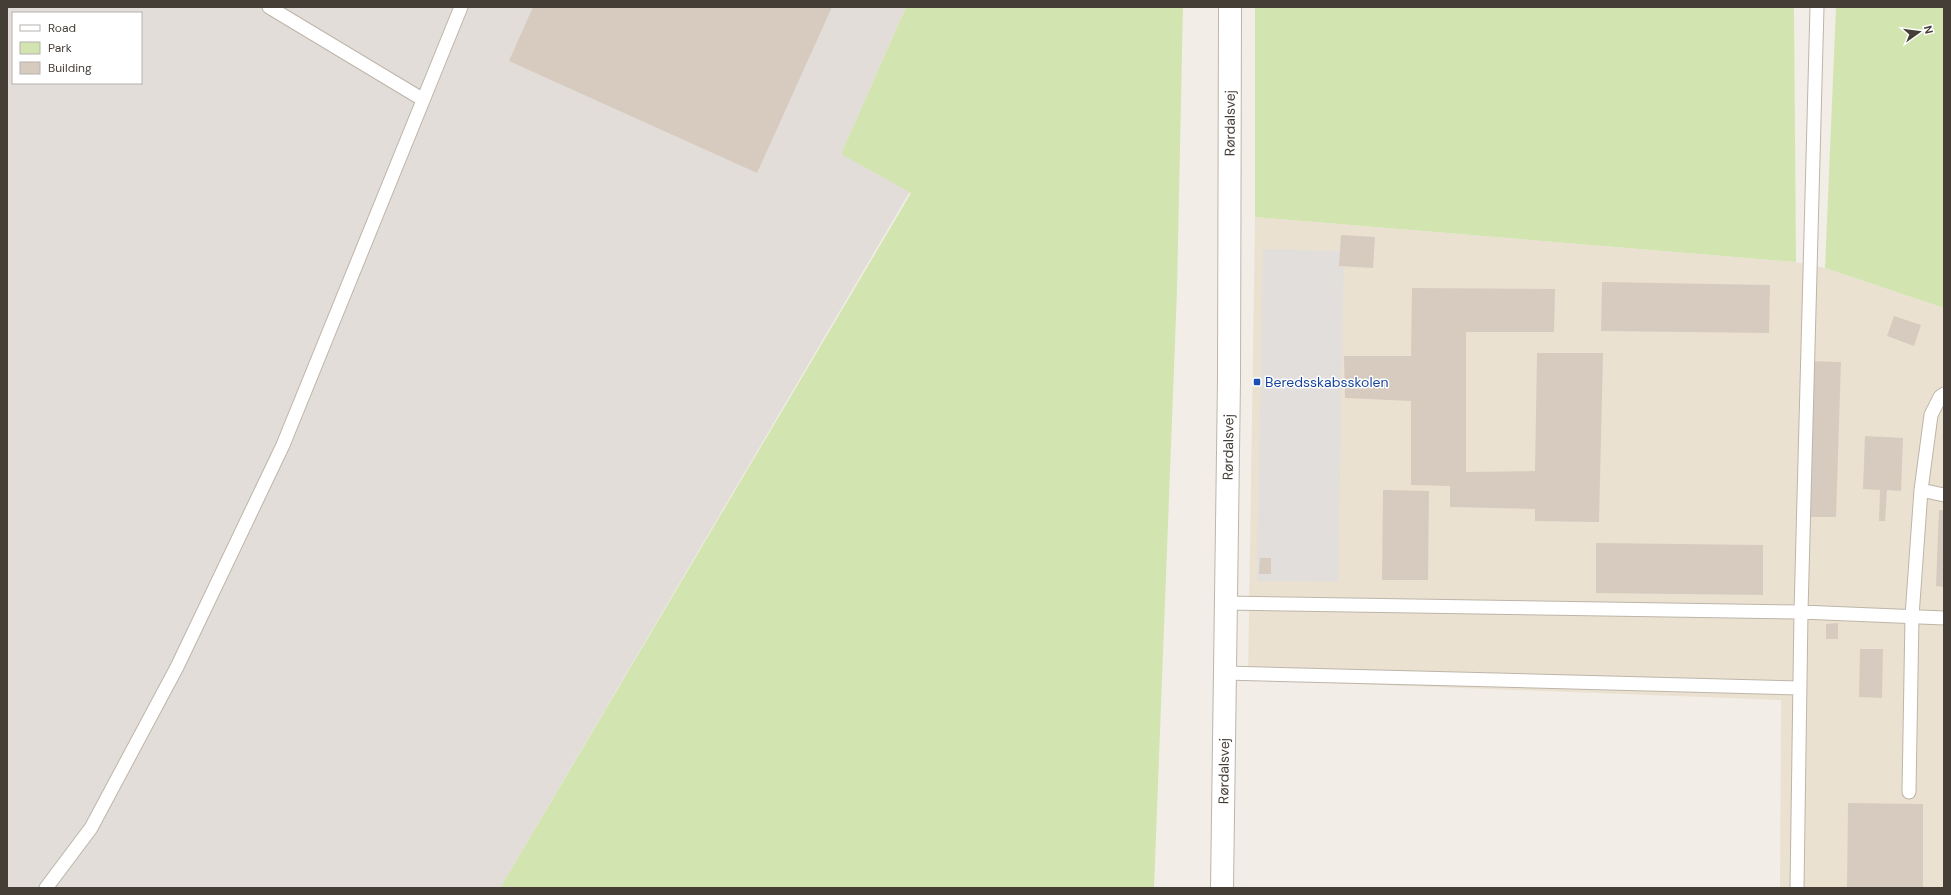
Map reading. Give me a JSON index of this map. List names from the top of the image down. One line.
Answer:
{"streets":{"street":["Rørdalsvej"]},"places":{"transit":["Beredsskabsskolen"]},"legend":["Road","Park","Building"],"north":"right"}
